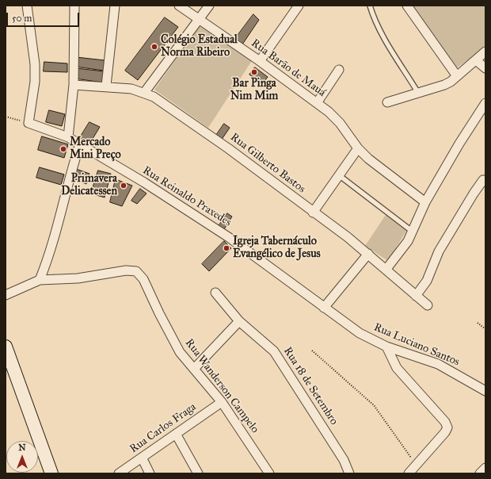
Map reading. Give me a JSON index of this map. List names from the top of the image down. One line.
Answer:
{"streets":{"street":["Rua Barão de Mauá","Rua Gilberto Bastos","Rua Reinaldo Praxedes","Rua Luciano Santos","Rua Wanderson Campelo","Rua 18 de Setembro","Rua Carlos Fraga"]},"crossings":[["Rua Reinaldo Praxedes","Rua Luciano Santos"],["Rua Wanderson Campelo","Rua Carlos Fraga"]],"places":["Colégio Estadual Norma Ribeiro","Bar Pinga Nim Mim","Mercado Mini Preço","Primavera Delicatessen","Igreja Tabernáculo Evangélico de Jesus"],"scale_bar":"50 m","north":"top"}
